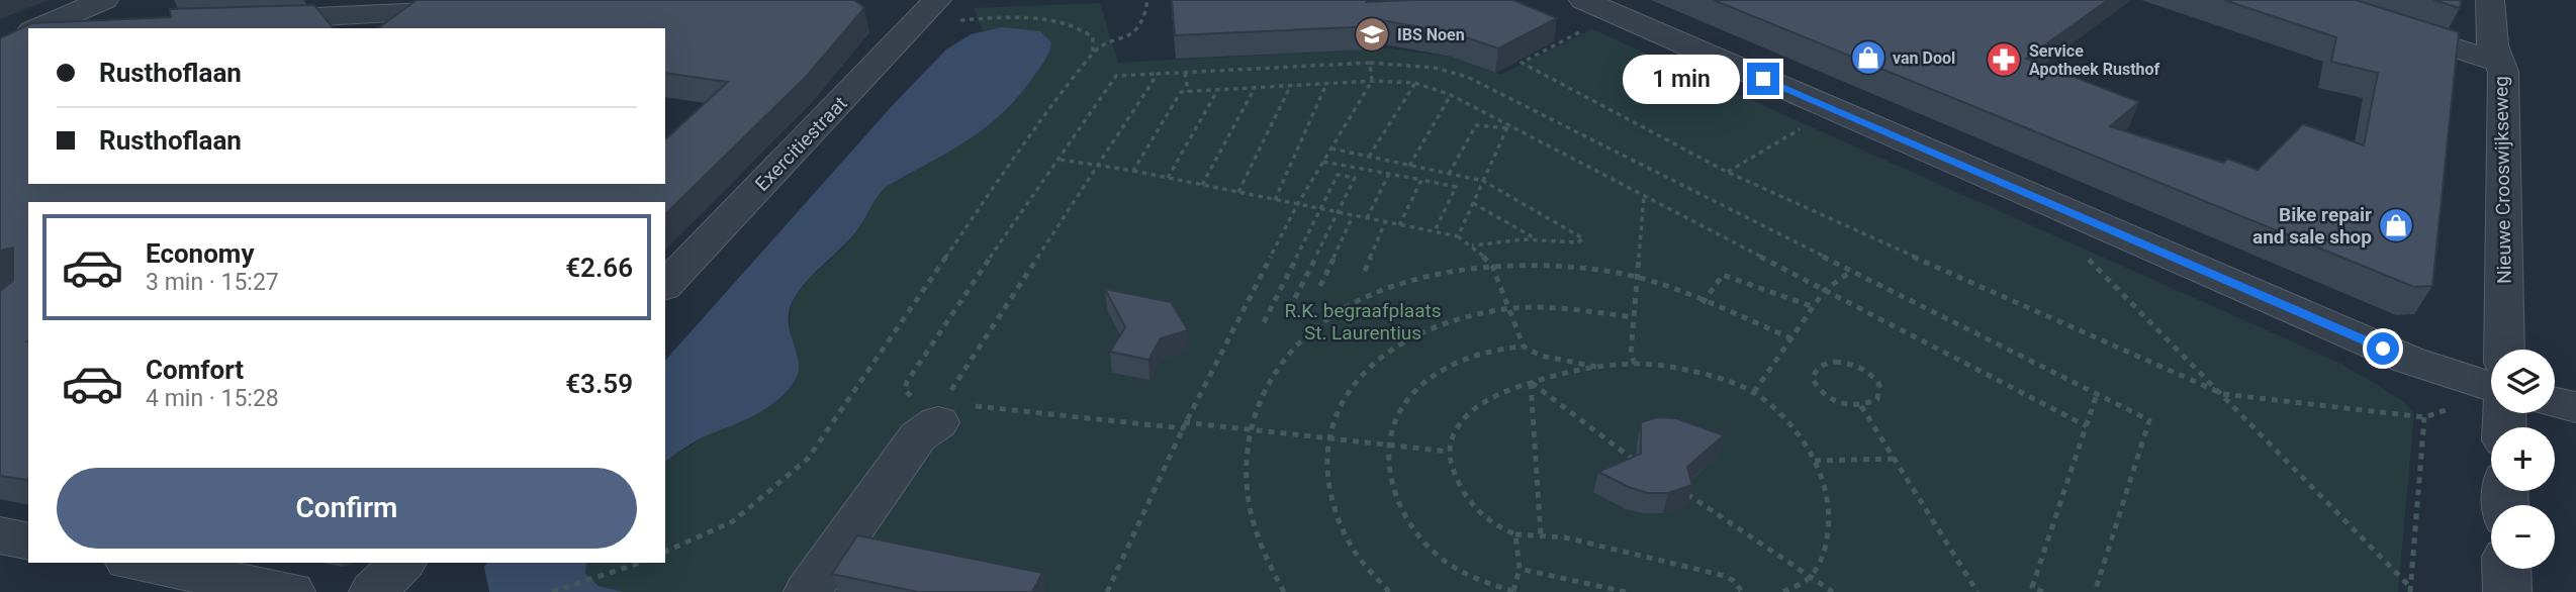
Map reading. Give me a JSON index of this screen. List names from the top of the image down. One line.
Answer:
{"streets":{"street":["Exercitiestraat","Nieuwe Crooswijkseweg"]},"parks":["R.K. begraafplaats St. Laurentius"],"places":{"school or university":["IBS Noen"],"shop":["van Dool","Bike repair and sale shop"],"pharmacy":["Service Apotheek Rusthof"]},"page":{"banner":["Rusthoflaan","Rusthoflaan"],"bubble":"1 min","list":[{"name":"Economy","note":"3 min · 15:27","value":"€2.66"},{"name":"Comfort","note":"4 min · 15:28","value":"€3.59"}],"map_buttons":["+","−"],"buttons":"Confirm"}}
